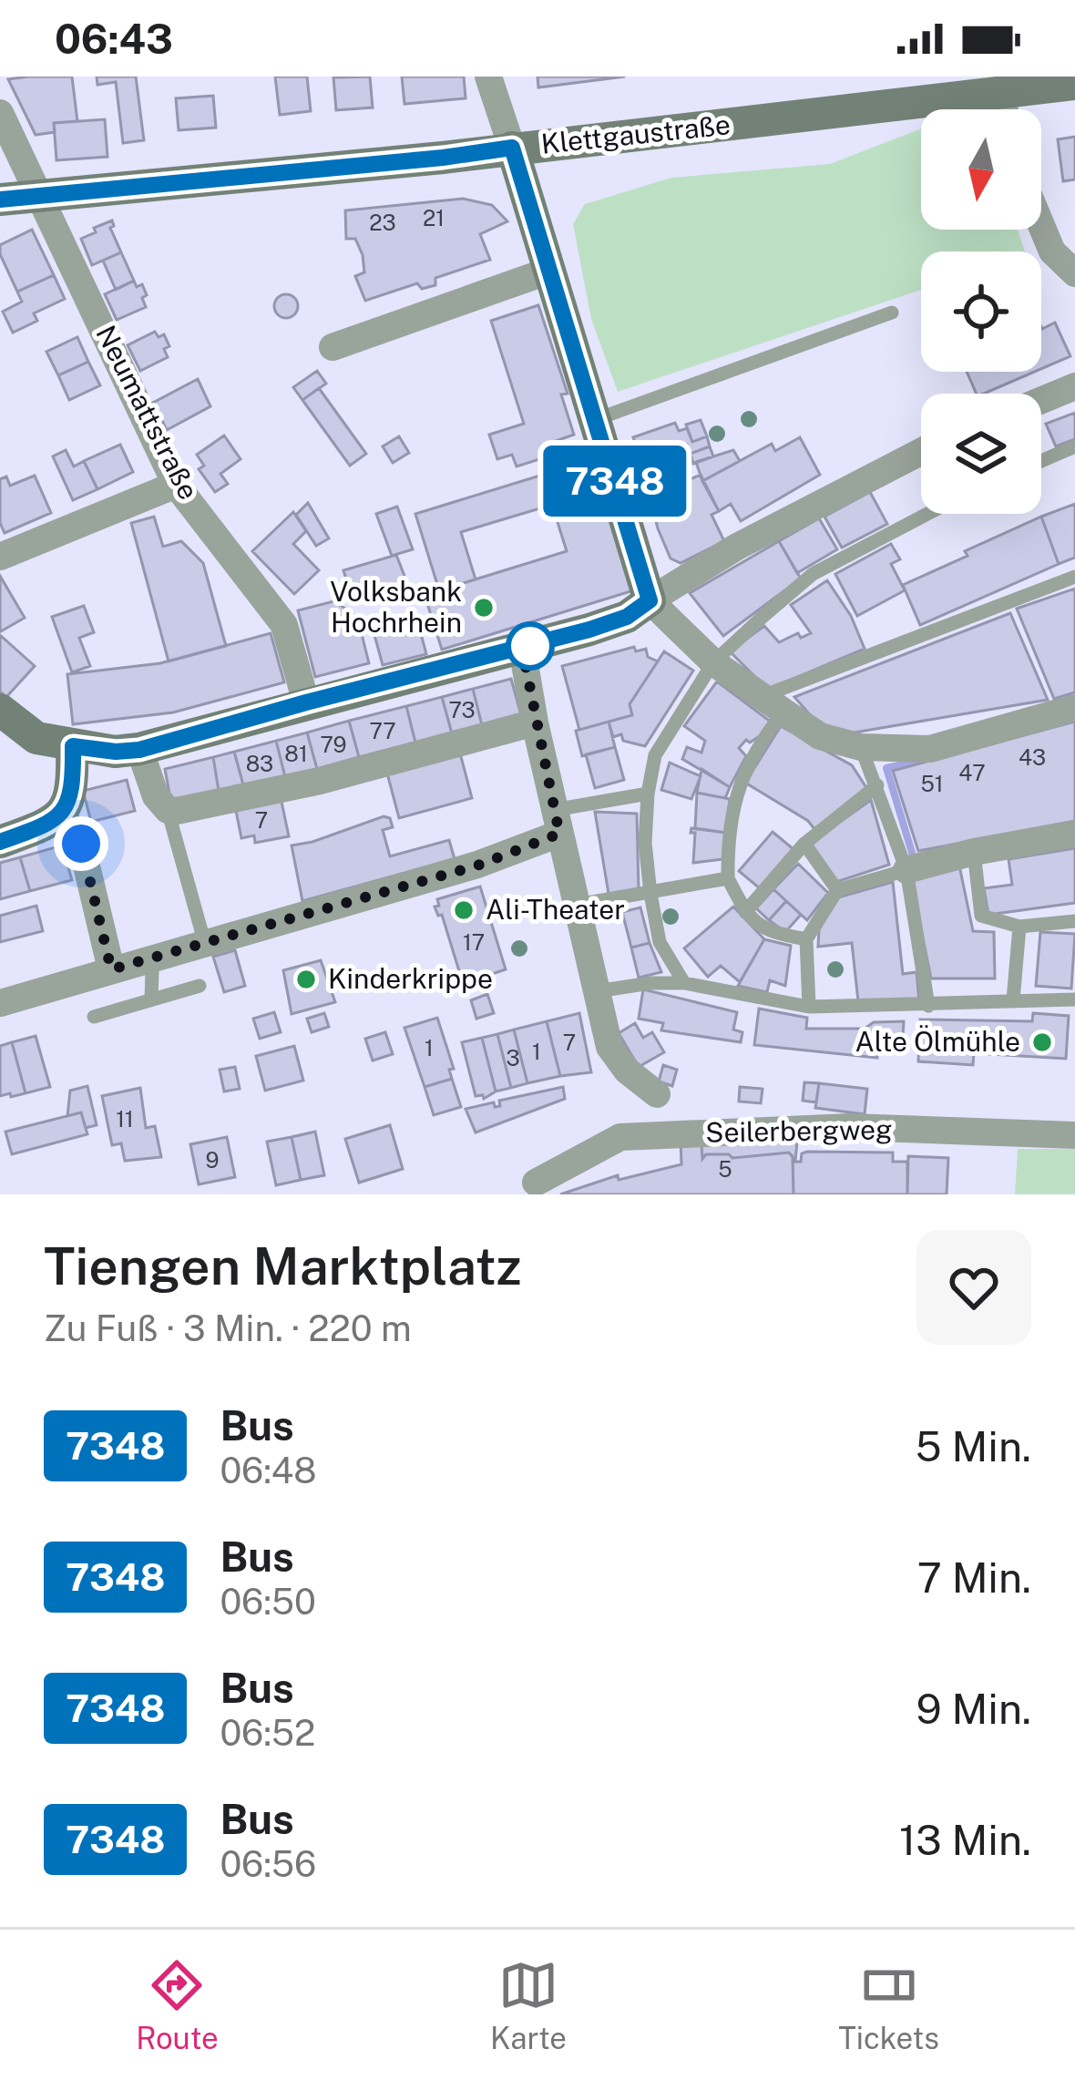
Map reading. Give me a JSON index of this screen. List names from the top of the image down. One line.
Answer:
{"streets":{"street":["Klettgaustraße","Neumattstraße","Seilerbergweg"]},"crossings":[["Klettgaustraße","Neumattstraße"]],"places":["Volksbank Hochrhein","Ali-Theater","Kinderkrippe","Alte Ölmühle"],"lines":["bus line 7348"],"house_numbers":["21","23","73","77","79","81","43","83","47","51","7","17","7","1","1","3","11","9","5"],"north":"bottom","page":{"status":"06:43","on_map":"7348","heading":["Tiengen Marktplatz","Zu Fuß · 3 Min. · 220 m"],"list":[{"mark":"7348","name":"Bus","note":"06:48","value":"5 Min."},{"mark":"7348","name":"Bus","note":"06:50","value":"7 Min."},{"mark":"7348","name":"Bus","note":"06:52","value":"9 Min."},{"mark":"7348","name":"Bus","note":"06:56","value":"13 Min."}],"tabs":["Route","Karte","Tickets"]}}
